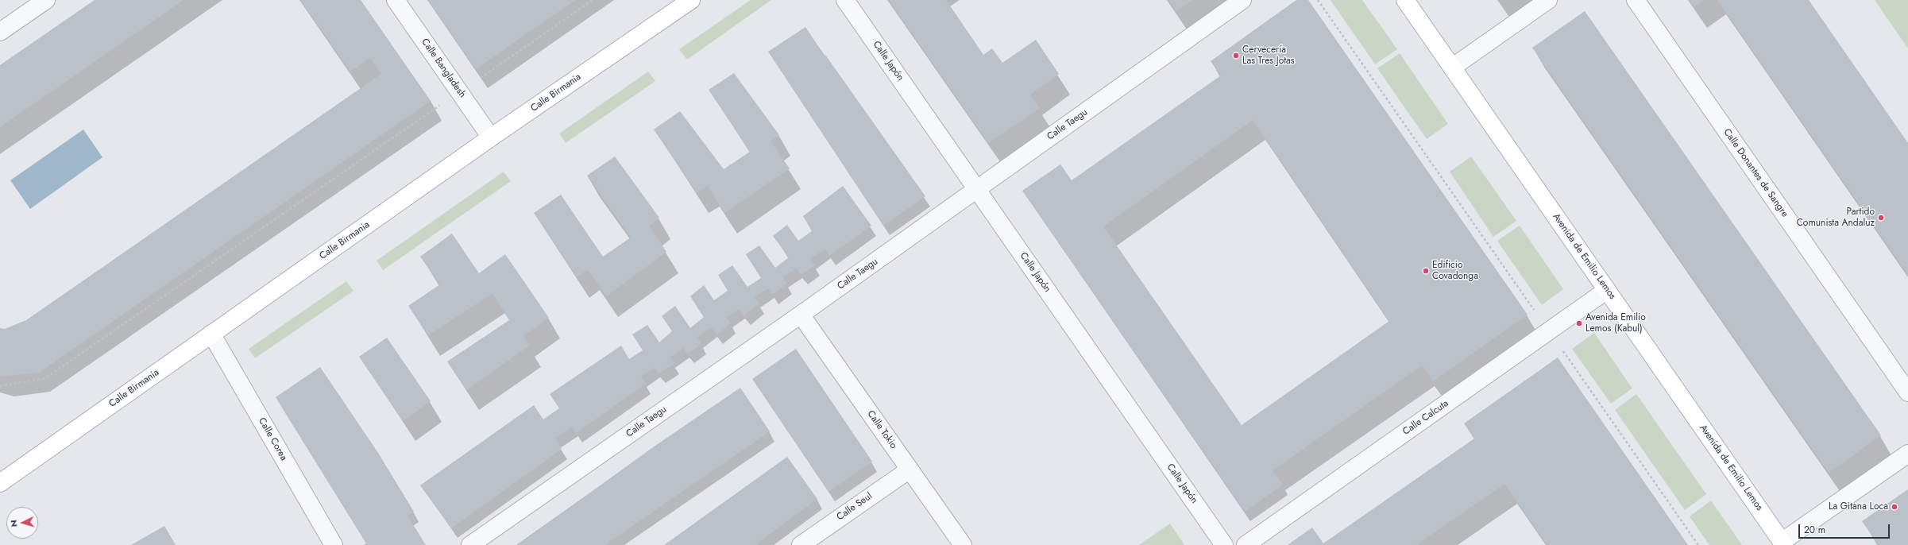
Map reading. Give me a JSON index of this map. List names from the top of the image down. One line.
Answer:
{"streets":{"street":["Calle Japón","Calle Bangladesh","Calle Birmania","Calle Taegu","Calle Donantes de Sangre","Avenida de Emilio Lemos","Calle Calcuta","Calle Tokio","Calle Corea","Calle Seul"]},"crossings":[["Calle Japón","Calle Taegu"],["Calle Bangladesh","Calle Birmania"],["Calle Birmania","Calle Corea"],["Calle Taegu","Calle Tokio"],["Avenida de Emilio Lemos","Calle Calcuta"],["Calle Tokio","Calle Seul"]],"places":["Cervecería Las Tres Jotas","Partido Comunista Andaluz","Edificio Covadonga","Avenida Emilio Lemos (Kabul)","La Gitana Loca"],"scale_bar":"20 m","north":"left"}
